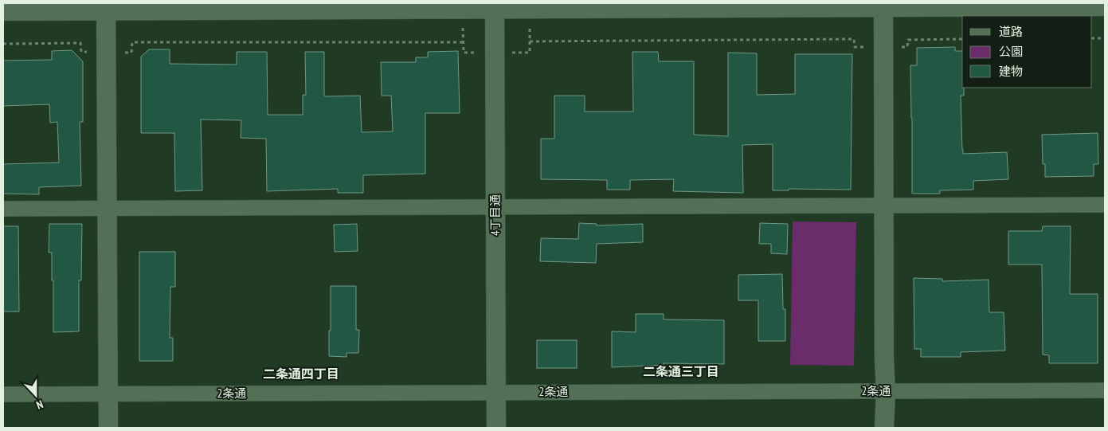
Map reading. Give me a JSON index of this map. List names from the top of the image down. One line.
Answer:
{"streets":{"street":["4丁目通","2条通"]},"crossings":[["4丁目通","2条通"]],"districts":["二条通三丁目","二条通四丁目"],"legend":["道路","公園","建物"],"north":"bottom"}
